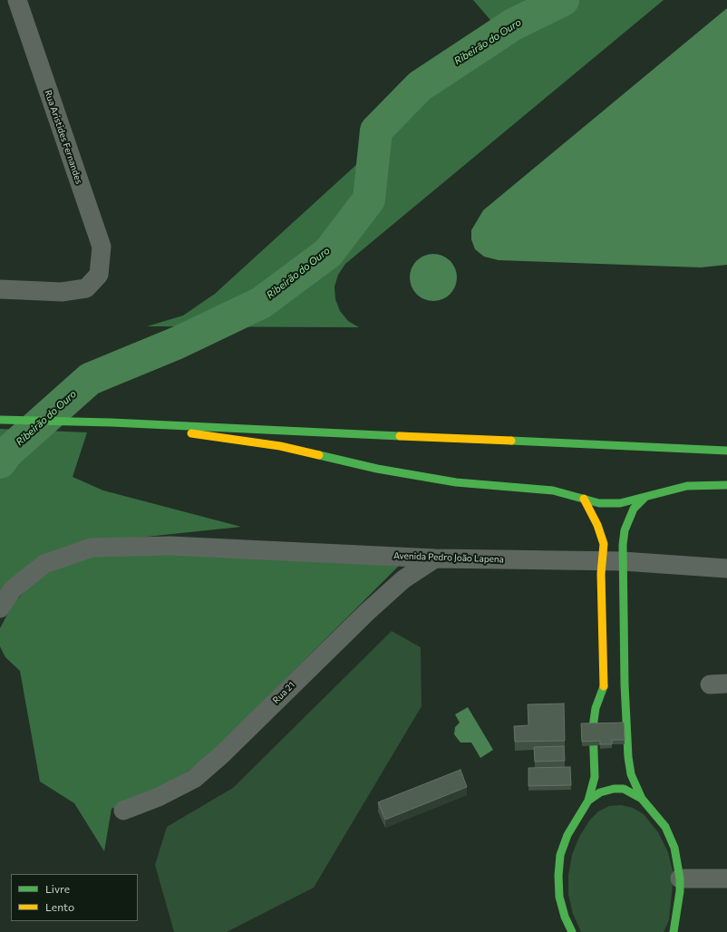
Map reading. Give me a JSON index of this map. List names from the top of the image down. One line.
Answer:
{"streets":{"street":["Rua Aristides Fernandes","Avenida Pedro João Lapena","Rua 21"]},"crossings":[["Avenida Pedro João Lapena","Rua 21"]],"water":["Ribeirão do Ouro"],"legend":["Livre","Lento"]}
